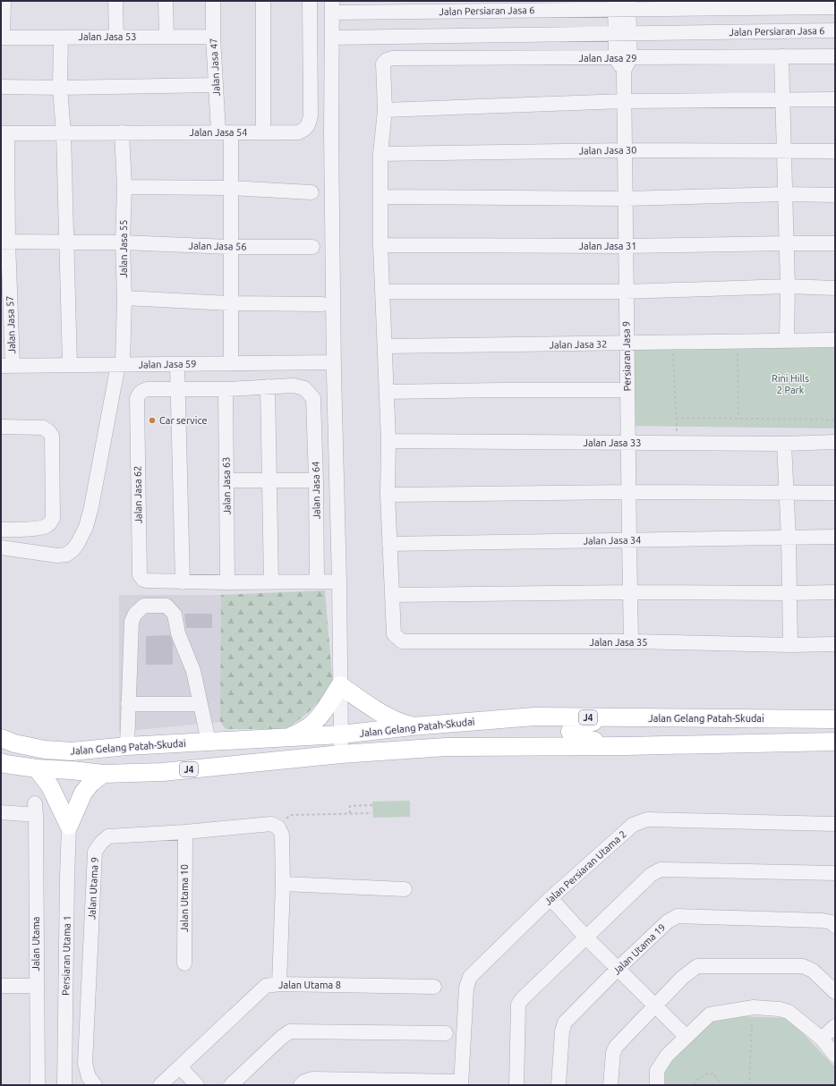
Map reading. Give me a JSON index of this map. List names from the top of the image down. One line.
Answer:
{"streets":{"main road":["J4","Jalan Gelang Patah-Skudai"],"street":["Jalan Persiaran Jasa 6","Jalan Jasa 53","Jalan Jasa 29","Jalan Jasa 47","Jalan Jasa 54","Jalan Jasa 30","Jalan Jasa 56","Jalan Jasa 31","Jalan Jasa 55","Jalan Jasa 57","Jalan Jasa 32","Persiaran Jasa 9","Jalan Jasa 59","Jalan Jasa 33","Jalan Jasa 63","Jalan Jasa 64","Jalan Jasa 62","Jalan Jasa 34","Jalan Jasa 35","Jalan Persiaran Utama 2","Jalan Utama 9","Jalan Utama 10","Jalan Utama","Jalan Utama 19","Persiaran Utama 1","Jalan Utama 8"]},"crossings":[["Jalan Persiaran Jasa 6","Persiaran Jasa 9"],["Jalan Jasa 53","Jalan Jasa 47"],["Jalan Jasa 29","Persiaran Jasa 9"],["Jalan Jasa 47","Jalan Jasa 54"],["Jalan Jasa 47","Jalan Jasa 56"],["Jalan Jasa 47","Jalan Jasa 59"],["Jalan Jasa 54","Jalan Jasa 55"],["Jalan Jasa 54","Jalan Jasa 57"],["Jalan Jasa 30","Persiaran Jasa 9"],["Jalan Jasa 56","Jalan Jasa 55"],["Jalan Jasa 56","Jalan Jasa 57"],["Jalan Jasa 31","Persiaran Jasa 9"],["Jalan Jasa 55","Jalan Jasa 59"],["Jalan Jasa 57","Jalan Jasa 59"],["Jalan Jasa 32","Persiaran Jasa 9"],["Persiaran Jasa 9","Jalan Jasa 33"],["Persiaran Jasa 9","Jalan Jasa 34"],["Persiaran Jasa 9","Jalan Jasa 35"],["Jalan Jasa 63","Jalan Jasa 62"],["Jalan Jasa 64","Jalan Jasa 62"],["Jalan Utama 9","Jalan Utama 10"]],"parks":["Rini Hills 2 Park"],"places":["Car service"]}
